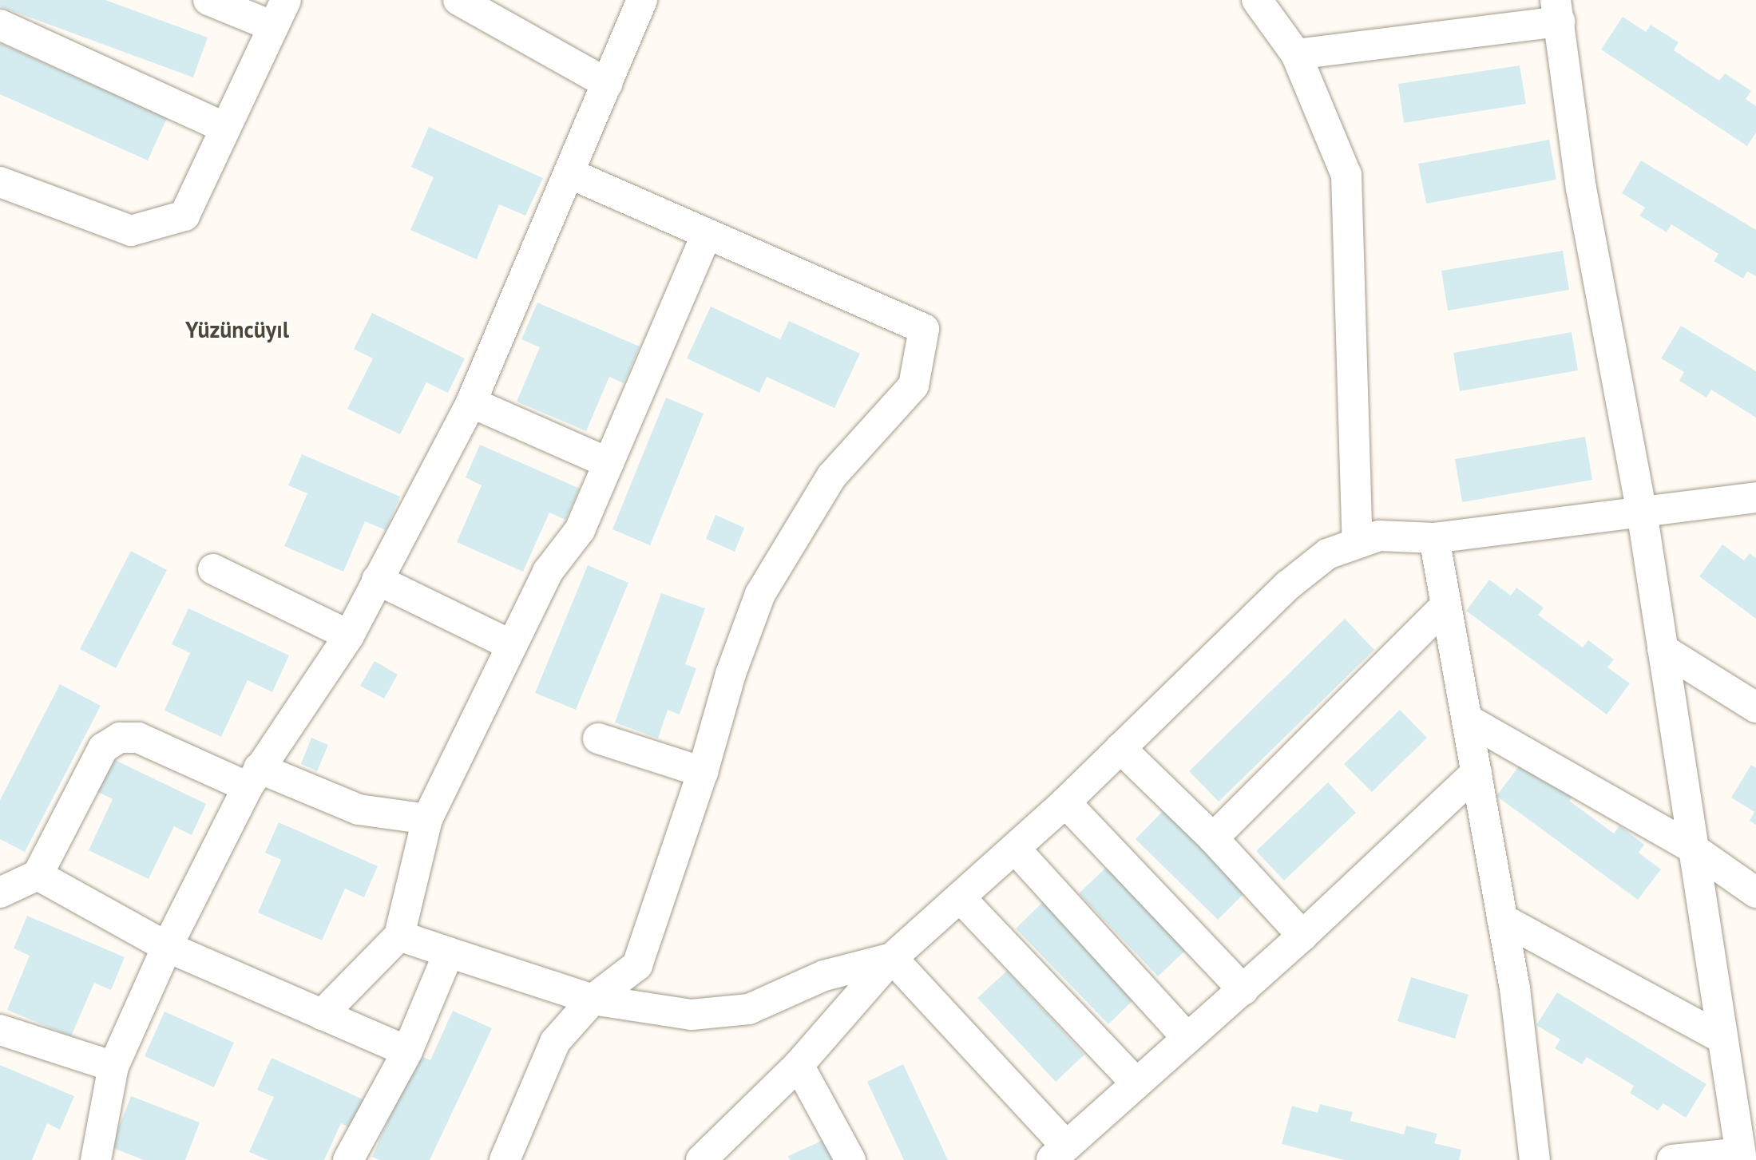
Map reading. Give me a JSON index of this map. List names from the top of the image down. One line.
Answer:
{"districts":["Yüzüncüyıl"]}
